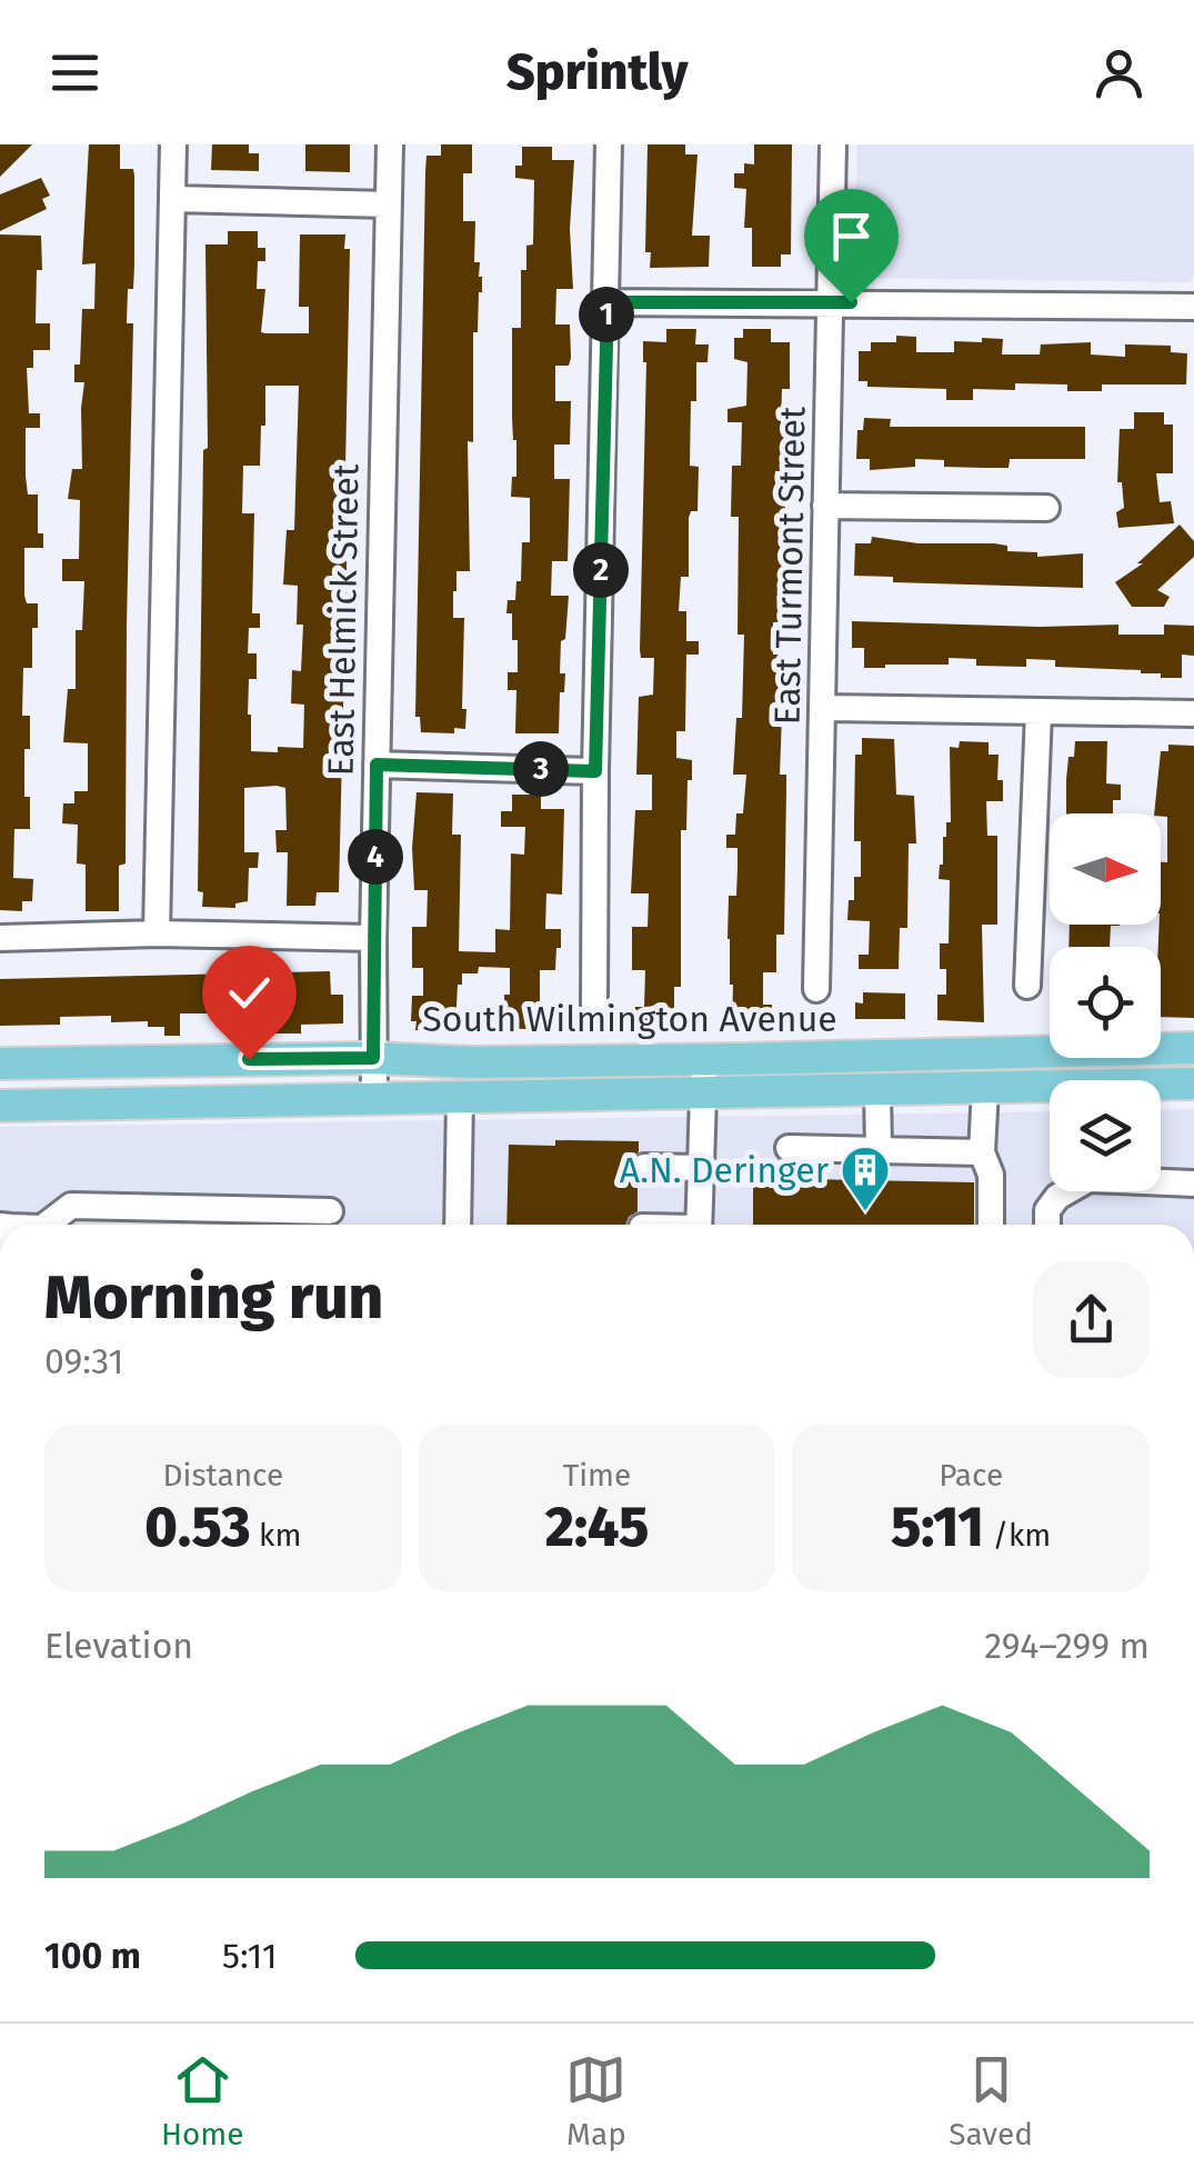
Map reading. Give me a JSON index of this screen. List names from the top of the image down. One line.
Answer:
{"streets":{"main road":["South Wilmington Avenue"],"street":["East Turmont Street","East Helmick Street"]},"crossings":[["East Helmick Street","South Wilmington Avenue"]],"places":{"building":["A.N. Deringer"]},"north":"right","page":{"header":"Sprintly","pins":["1","2","3","4"],"heading":["Morning run","09:31"],"stats":[["Distance","0.53 km"],["Time","2:45"],["Pace","5:11 /km"]],"chart":["Elevation","294–299 m"],"list":[{"name":"100 m","note":"5:11"}],"tabs":["Home","Map","Saved"]}}
